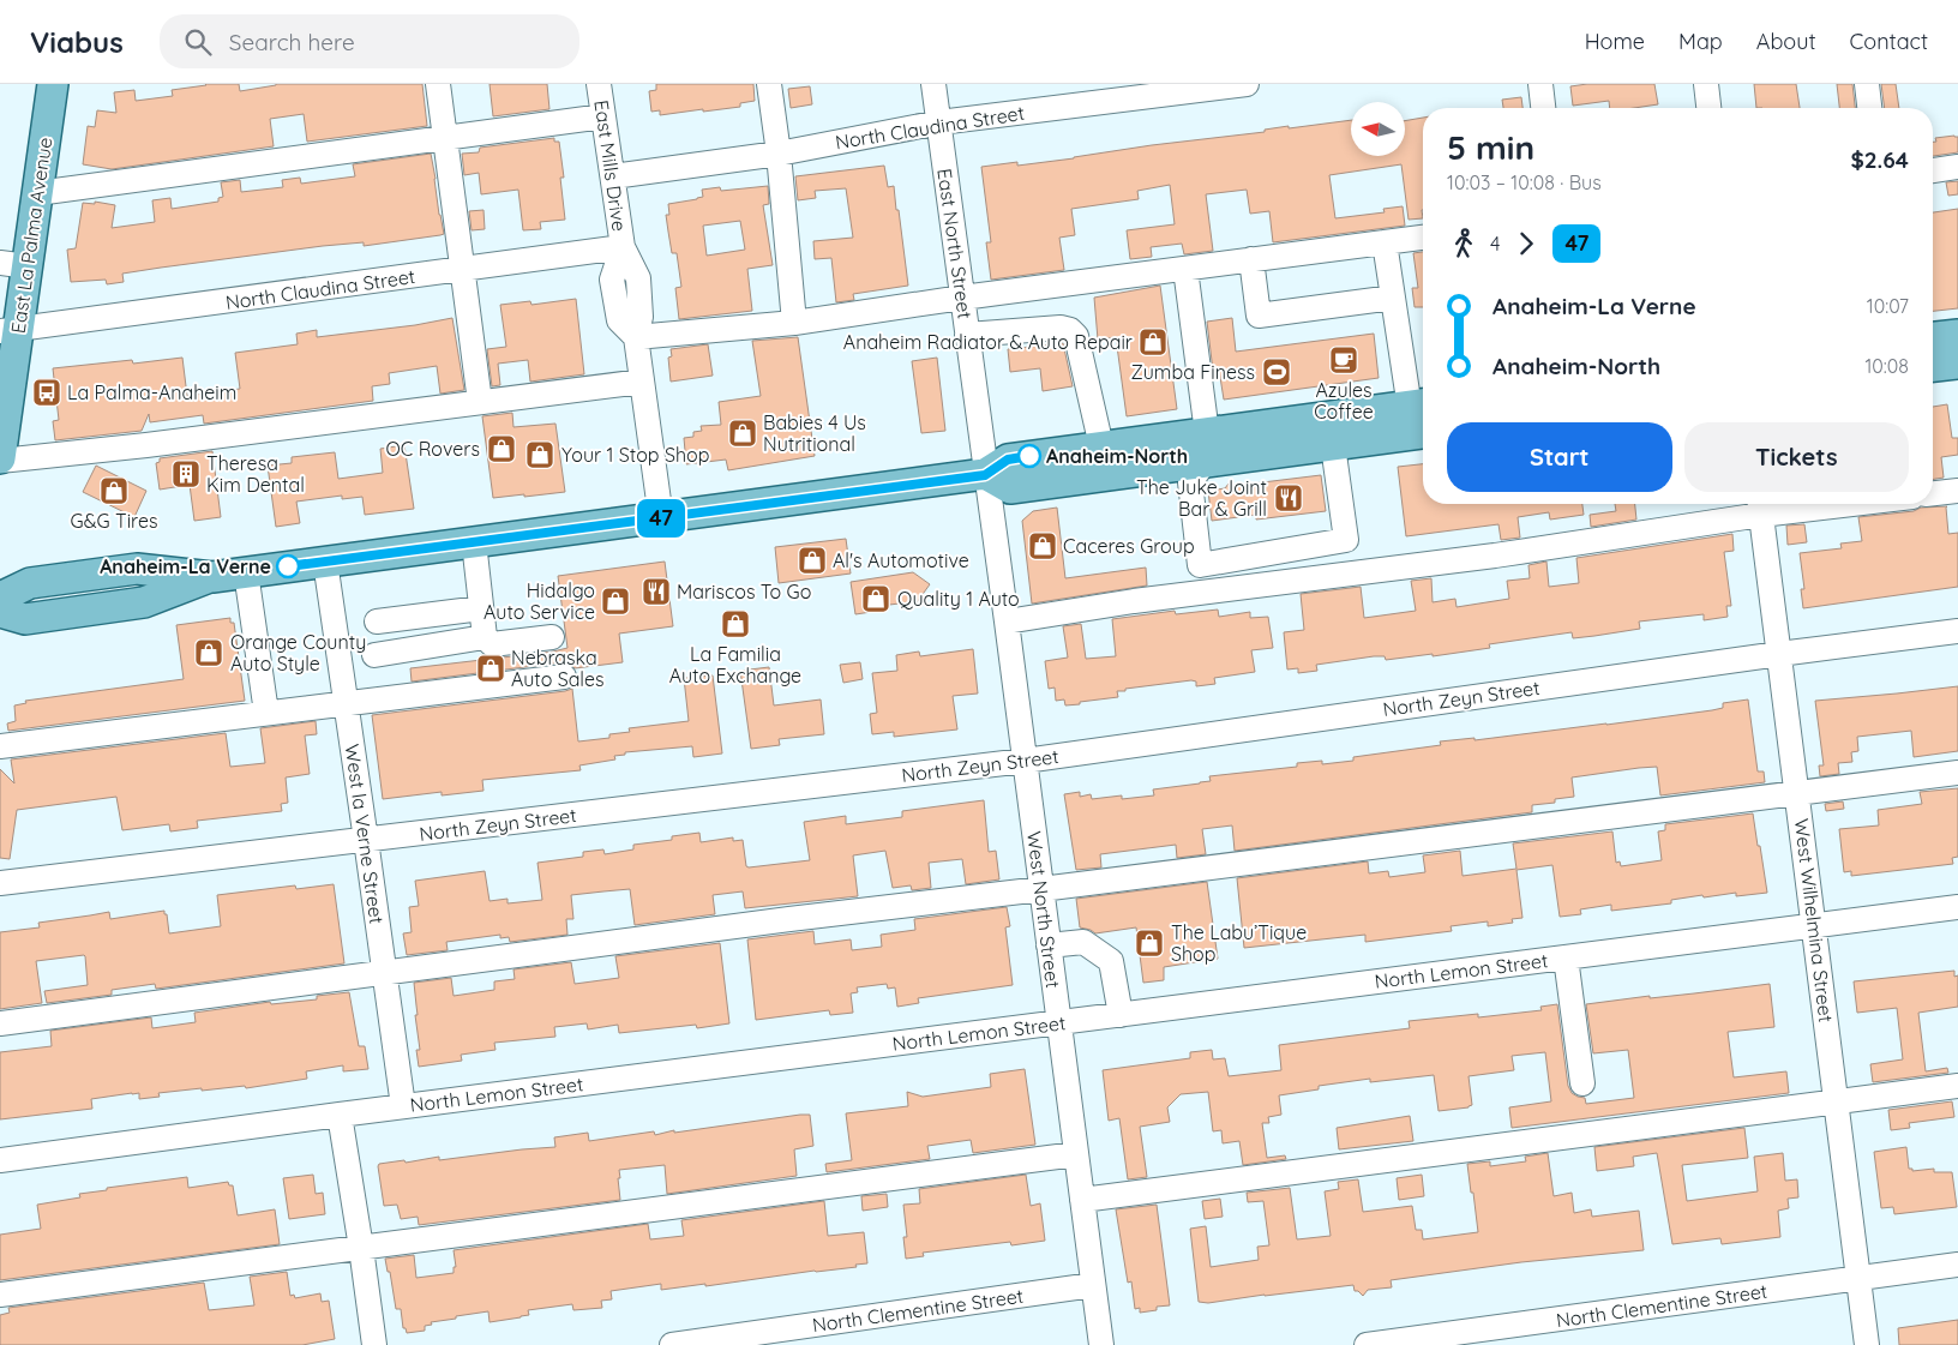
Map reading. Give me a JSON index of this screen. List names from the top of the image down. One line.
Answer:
{"streets":{"main road":["East La Palma Avenue"],"street":["North Claudina Street","East Mills Drive","East North Street","North Zeyn Street","West la Verne Street","West North Street","West Wilhelmina Street","North Lemon Street","North Clementine Street"]},"crossings":[["North Claudina Street","East Mills Drive"],["North Claudina Street","East La Palma Avenue"],["North Claudina Street","East North Street"],["East North Street","West North Street"],["North Zeyn Street","West la Verne Street"],["North Zeyn Street","West North Street"],["North Zeyn Street","West Wilhelmina Street"],["West la Verne Street","North Lemon Street"],["West North Street","North Lemon Street"],["West North Street","North Clementine Street"],["West Wilhelmina Street","North Lemon Street"],["West Wilhelmina Street","North Clementine Street"]],"places":{"shop":["Anaheim Radiator & Auto Repair","Babies 4 Us Nutritional","OC Rovers","Your 1 Stop Shop","G&G Tires","Caceres Group","Al's Automotive","Quality 1 Auto","Hidalgo Auto Service","La Familia Auto Exchange","Orange County Auto Style","Nebraska Auto Sales","The Labu’Tique Shop"],"cafe":["Azules Coffee"],"sports":["Zumba Finess"],"bus stop":["La Palma-Anaheim"],"other":["Anaheim-North","Anaheim-La Verne"],"building":["Theresa Kim Dental"],"restaurant":["The Juke Joint Bar & Grill","Mariscos To Go"]},"lines":["bus line 47"],"north":"left","page":{"header":"Viabus","search":"Search here","nav":["Home","Map","About","Contact"],"on_map":"47","heading":["5 min","10:03 – 10:08 · Bus","$2.64"],"legs":["4","47"],"list":[{"name":"Anaheim-La Verne","value":"10:07"},{"name":"Anaheim-North","value":"10:08"}],"buttons":["Start","Tickets"]}}
